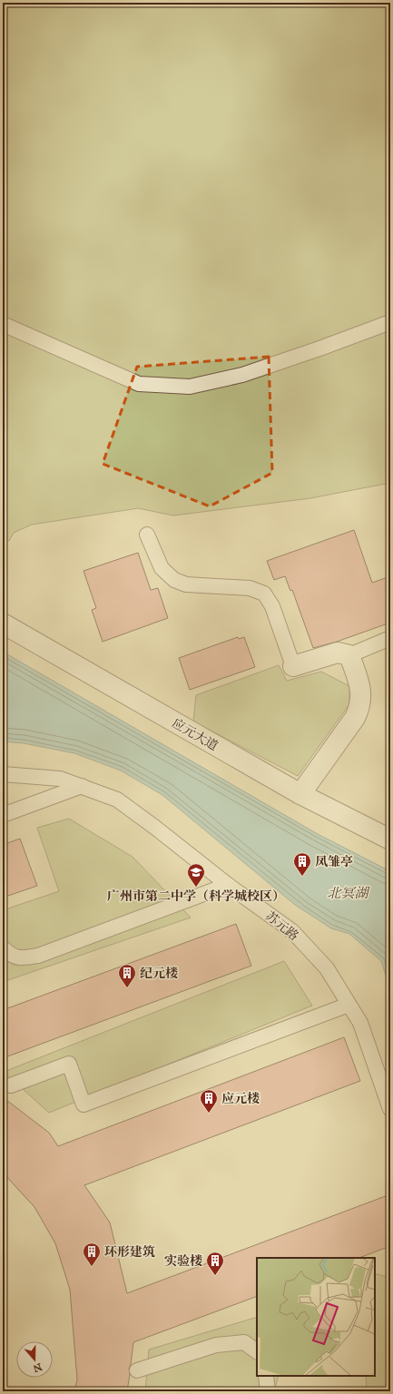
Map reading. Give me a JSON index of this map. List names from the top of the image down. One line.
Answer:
{"streets":{"street":["应元大道"],"lane":["苏元路"]},"water":["北冥湖"],"places":{"building":["凤雏亭","纪元楼","应元楼","环形建筑","实验楼"],"school or university":["广州市第二中学（科学城校区）"]},"north":"bottom"}
